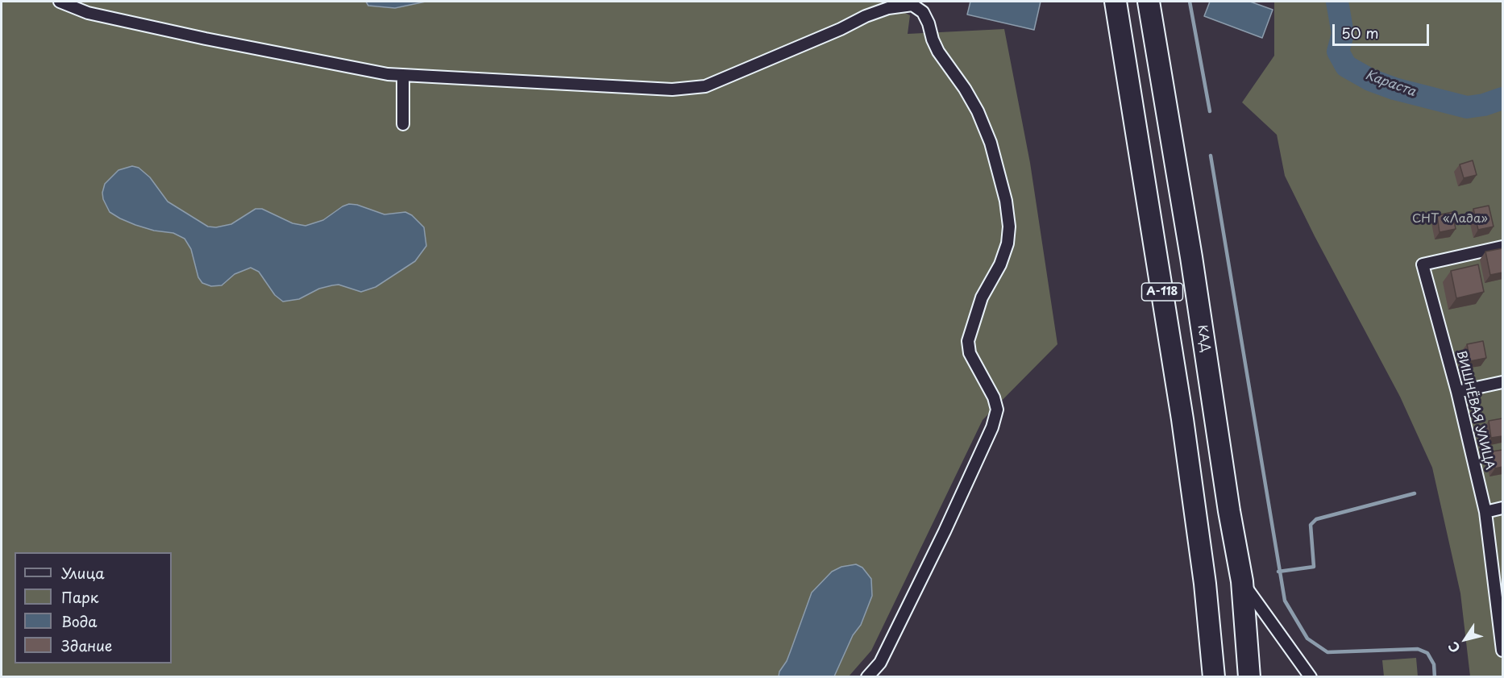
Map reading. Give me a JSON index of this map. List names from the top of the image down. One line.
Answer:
{"streets":{"highway":["А-118","КАД"],"street":["ВИШНЁВАЯ УЛИЦА"]},"water":["Караста"],"parks":["СНТ «Лада»"],"legend":["Улица","Парк","Вода","Здание"],"scale_bar":"50 m","north":"bottom left"}
